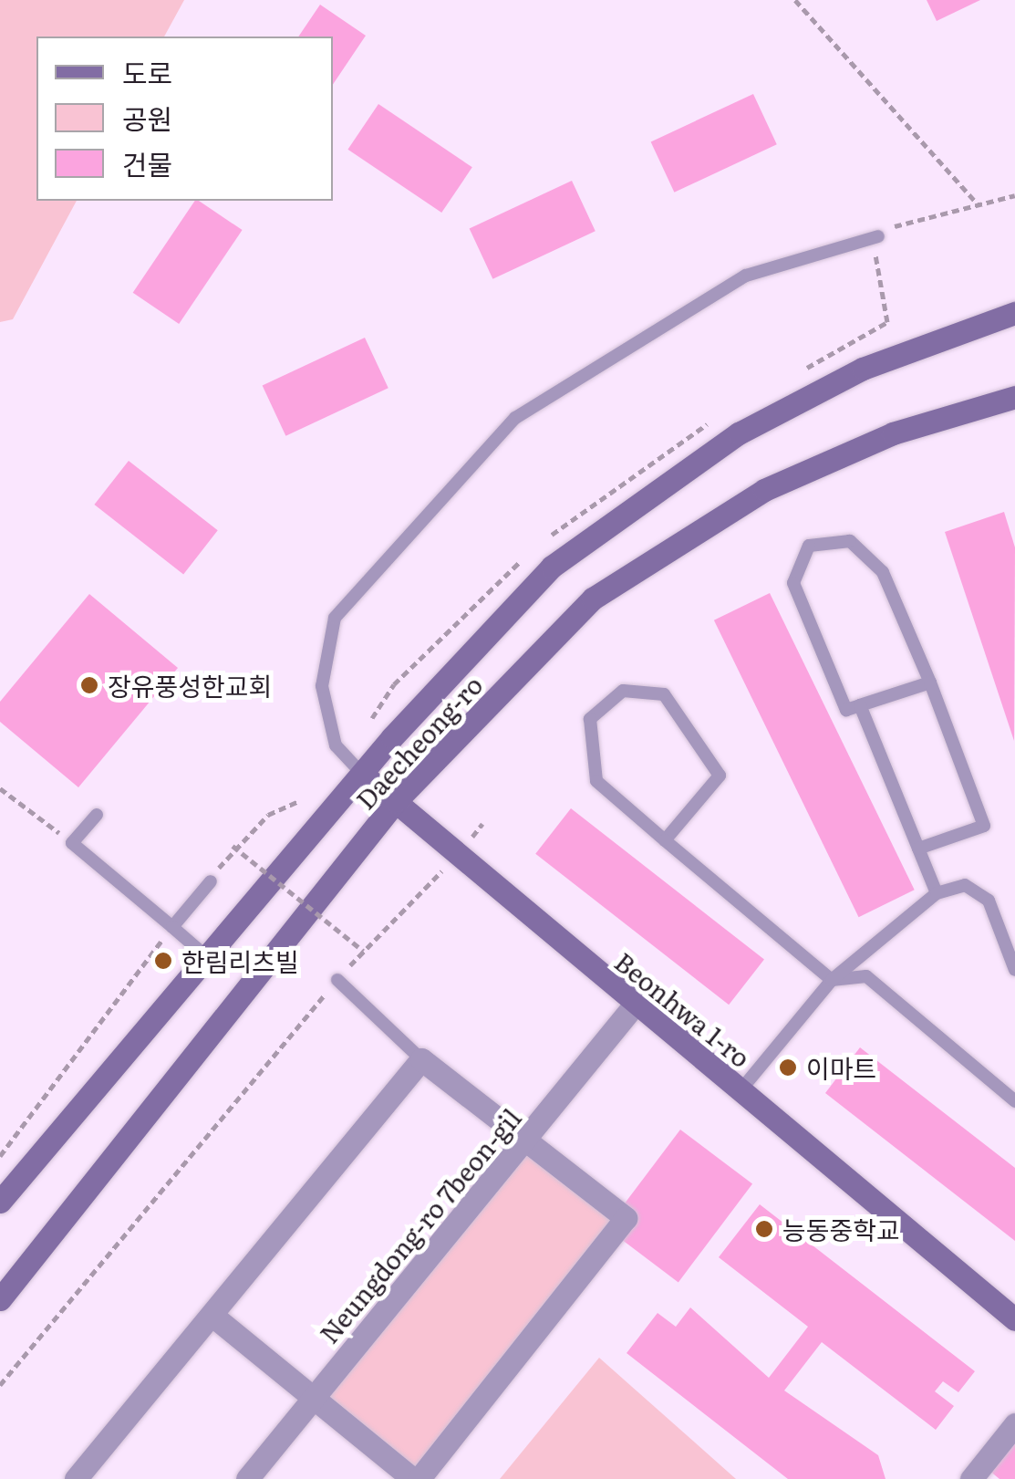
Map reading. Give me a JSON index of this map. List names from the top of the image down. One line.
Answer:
{"streets":{"main road":["Daecheong-ro","Beonhwa 1-ro"],"street":["Neungdong-ro 7beon-gil"]},"crossings":[["Daecheong-ro","Beonhwa 1-ro"],["Beonhwa 1-ro","Neungdong-ro 7beon-gil"]],"places":["장유풍성한교회","한림리츠빌","이마트","능동중학교"],"legend":["도로","공원","건물"]}
